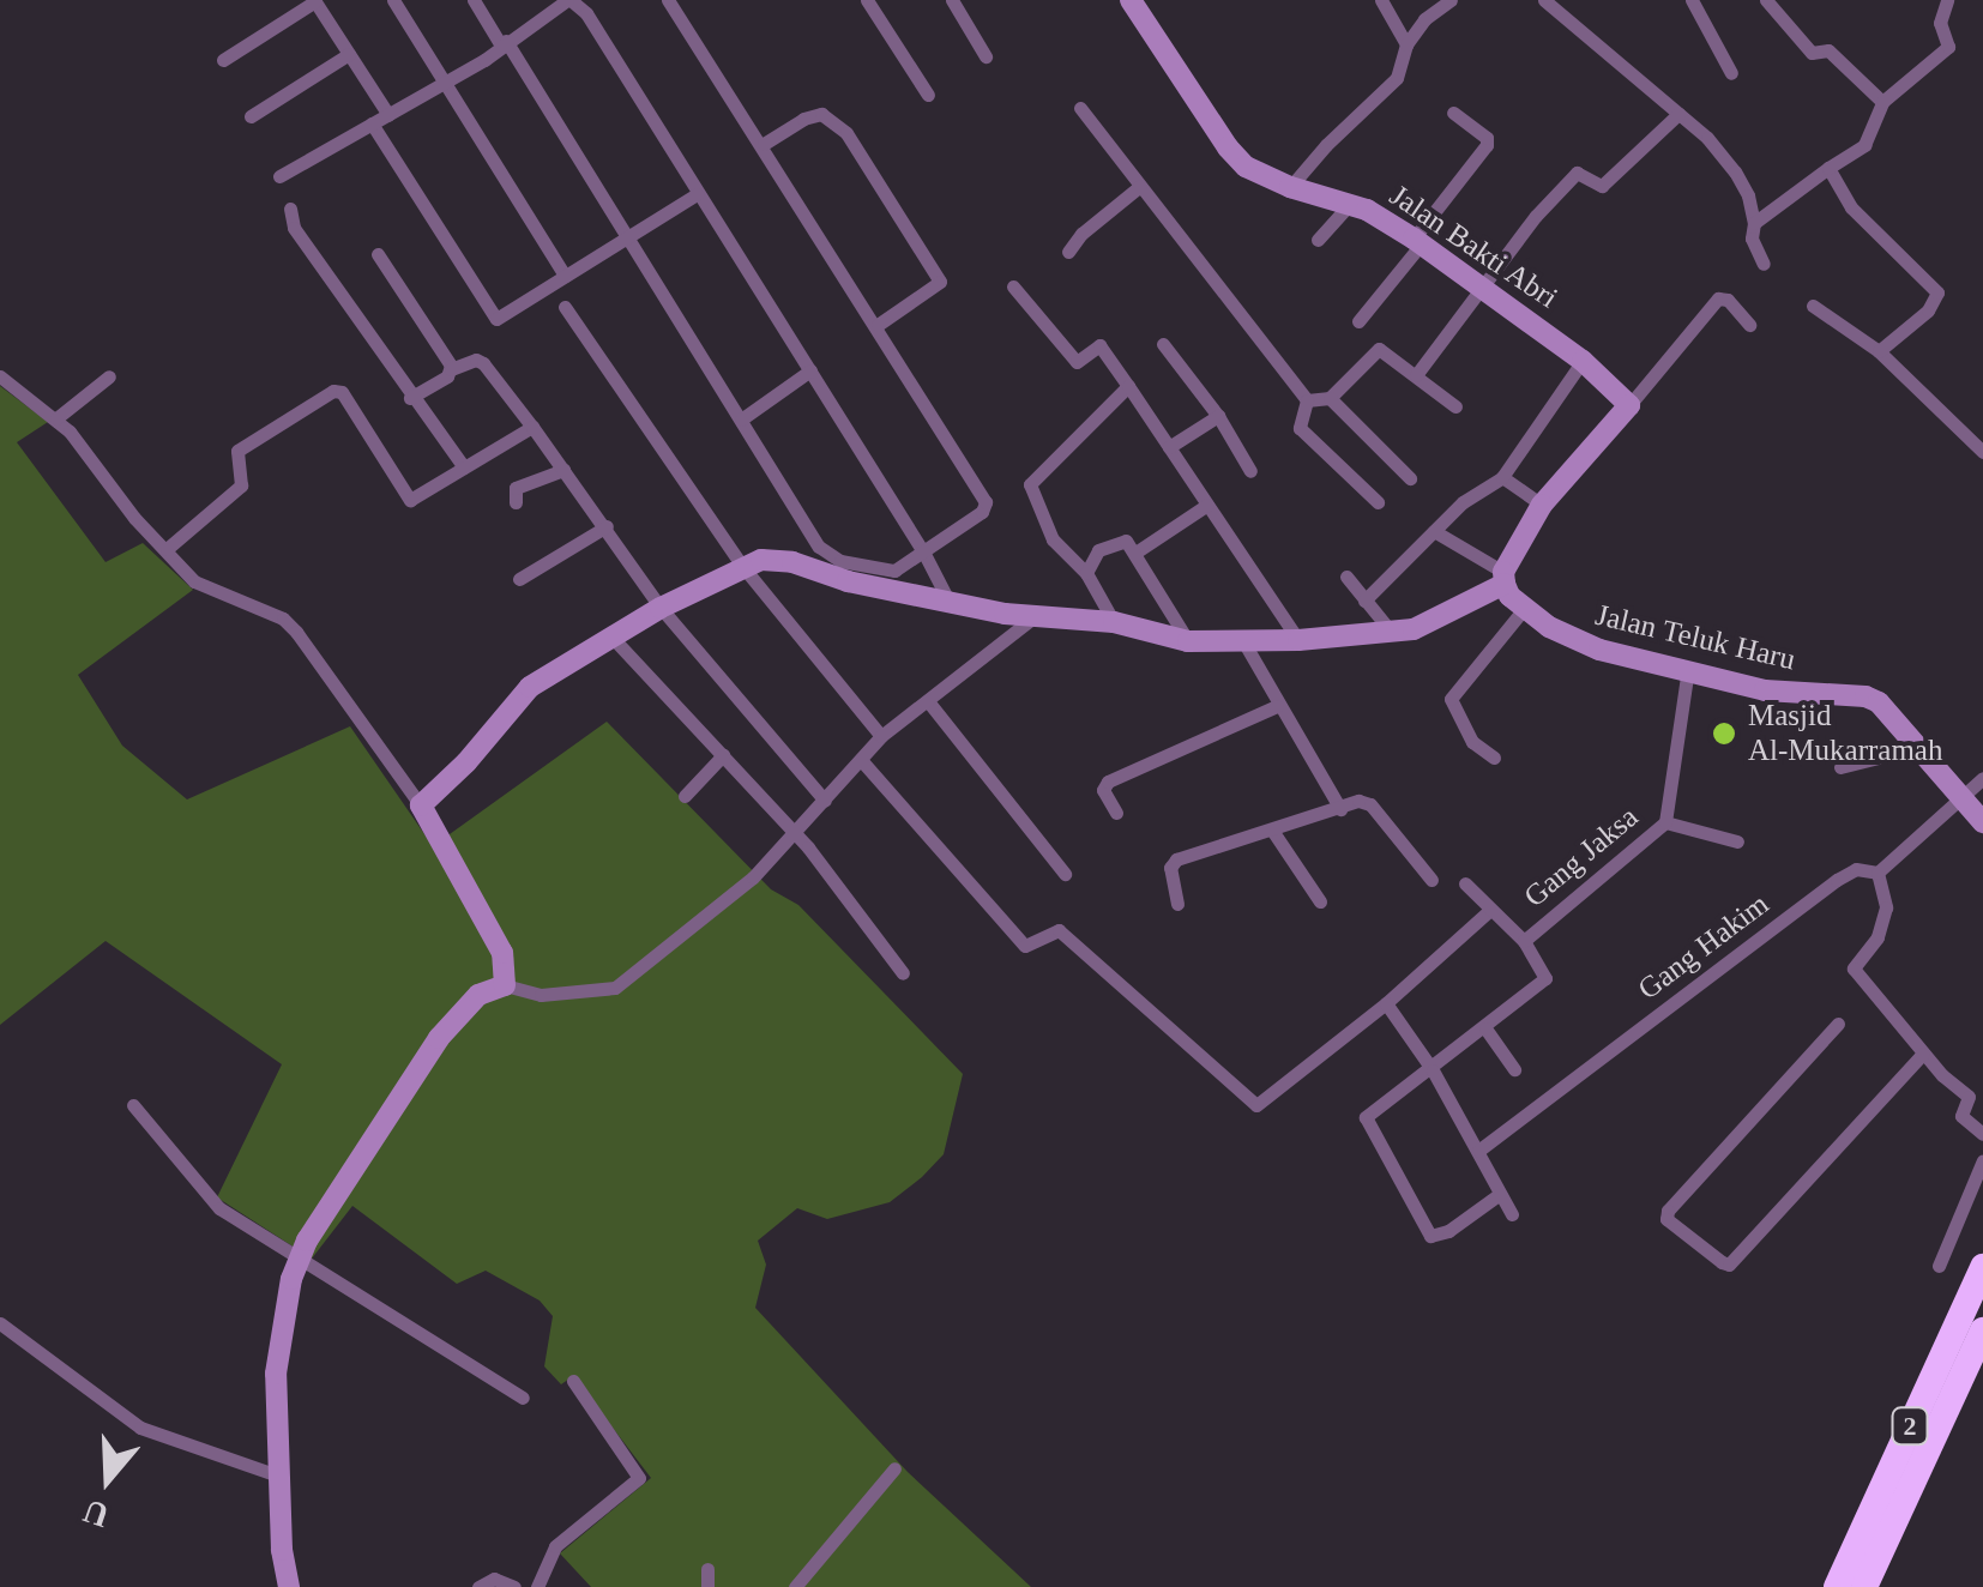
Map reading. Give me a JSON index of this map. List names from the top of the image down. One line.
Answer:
{"streets":{"highway":["2"],"street":["Jalan Bakti Abri","Jalan Teluk Haru","Gang Jaksa","Gang Hakim"]},"crossings":[["Jalan Teluk Haru","Gang Jaksa"],["Jalan Teluk Haru","Gang Hakim"]],"places":["Masjid Al-Mukarramah"],"north":"bottom"}
